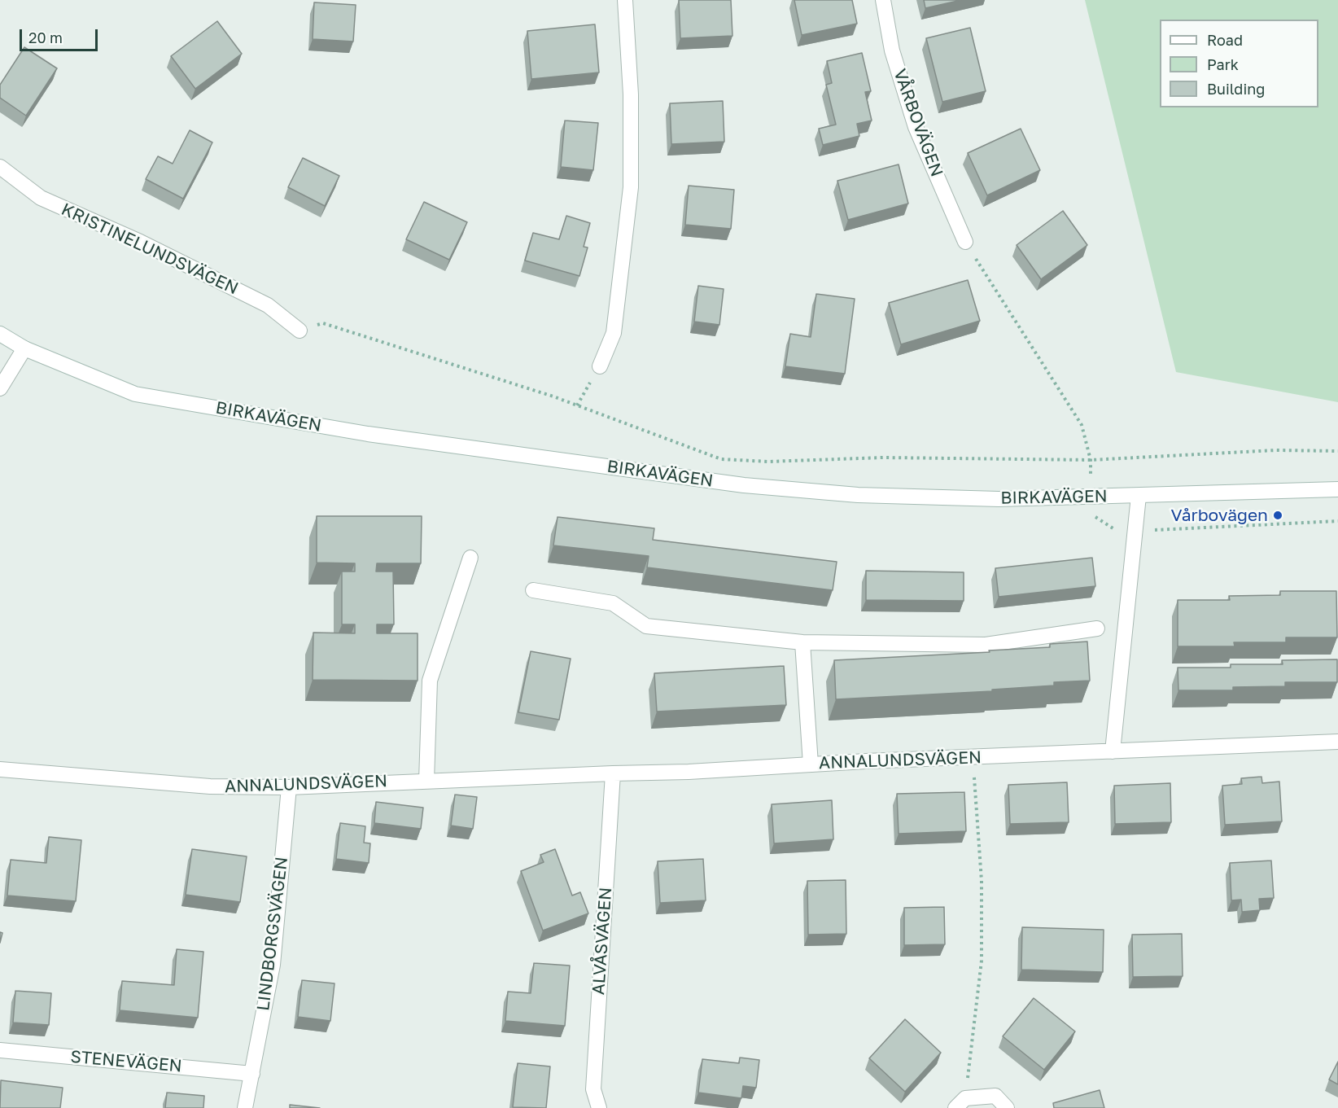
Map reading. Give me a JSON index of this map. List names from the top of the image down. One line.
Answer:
{"streets":{"street":["VÅRBOVÄGEN","KRISTINELUNDSVÄGEN","BIRKAVÄGEN","ANNALUNDSVÄGEN","LINDBORGSVÄGEN","ALVÅSVÄGEN","STENEVÄGEN"]},"crossings":[["ANNALUNDSVÄGEN","LINDBORGSVÄGEN"],["ANNALUNDSVÄGEN","ALVÅSVÄGEN"],["LINDBORGSVÄGEN","STENEVÄGEN"]],"places":["Vårbovägen"],"legend":["Road","Park","Building"],"scale_bar":"20 m"}
